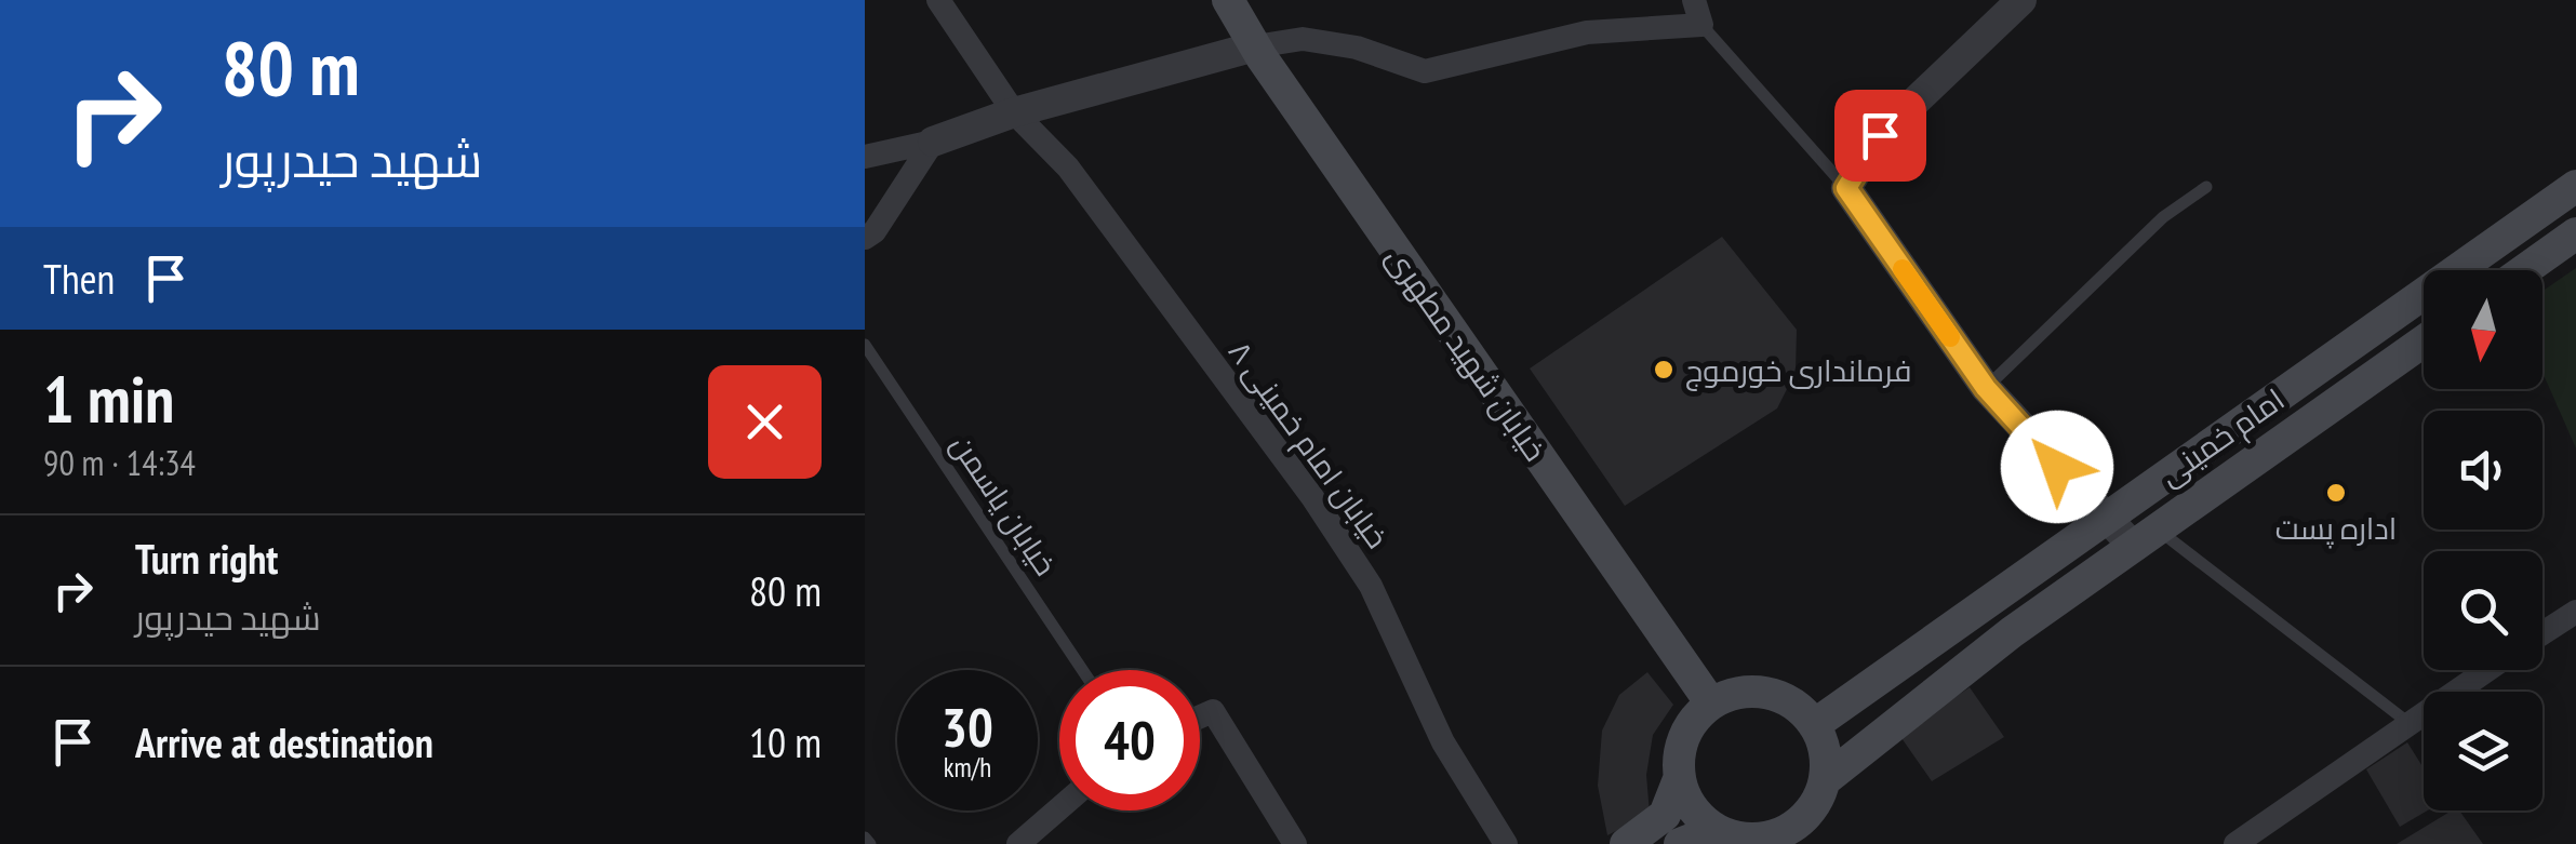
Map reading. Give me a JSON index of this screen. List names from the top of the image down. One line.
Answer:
{"streets":{"main road":["خیابان شهید مطهری","امام خمینی"],"street":["خیابان امام خمینی ۸"],"lane":["خیابان یاسمن"]},"crossings":[["خیابان شهید مطهری","امام خمینی"]],"places":["فرمانداری خورموج","اداره پست"],"north":"bottom","page":{"turn":["80 m","شهید حیدرپور"],"then":"Then","heading":["1 min","90 m · 14:34"],"list":[{"name":"Turn right","note":"شهید حیدرپور","value":"80 m"},{"name":"Arrive at destination","value":"10 m"}],"speed":"30 km/h","limit":"40"}}
